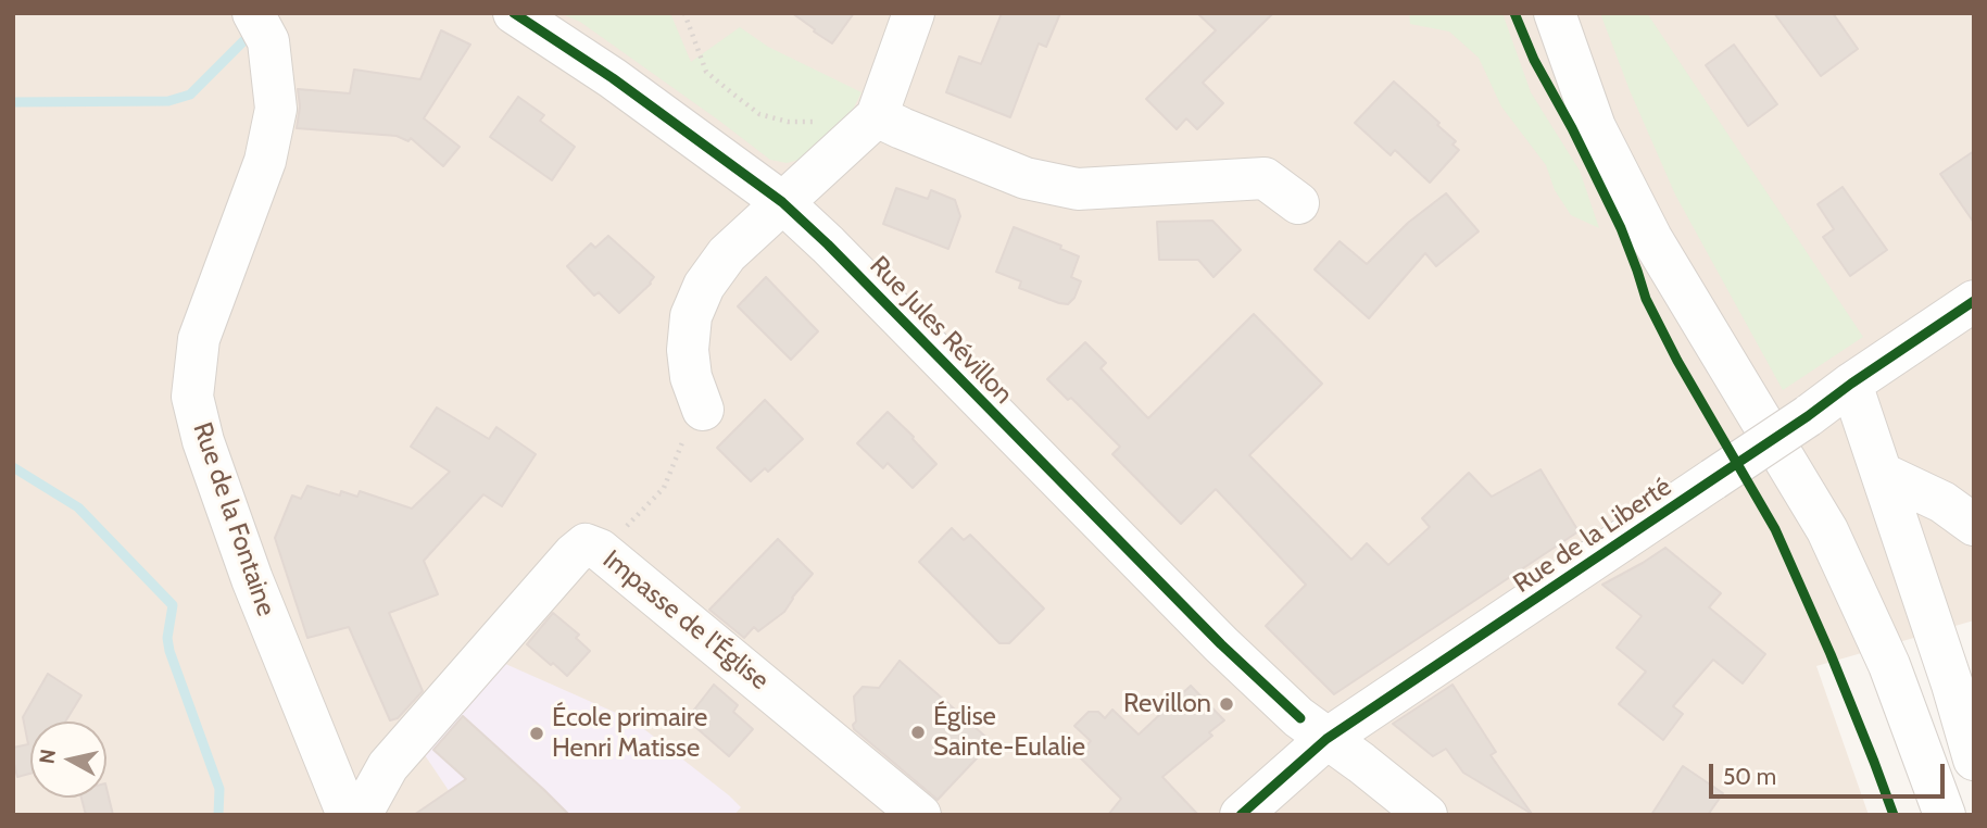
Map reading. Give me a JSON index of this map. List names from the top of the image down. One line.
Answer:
{"streets":{"street":["Rue Jules Révillon","Rue de la Fontaine","Rue de la Liberté","Impasse de l'Église"]},"crossings":[["Rue Jules Révillon","Rue de la Liberté"]],"places":["Revillon","Église Sainte-Eulalie","École primaire Henri Matisse"],"scale_bar":"50 m","north":"left"}
